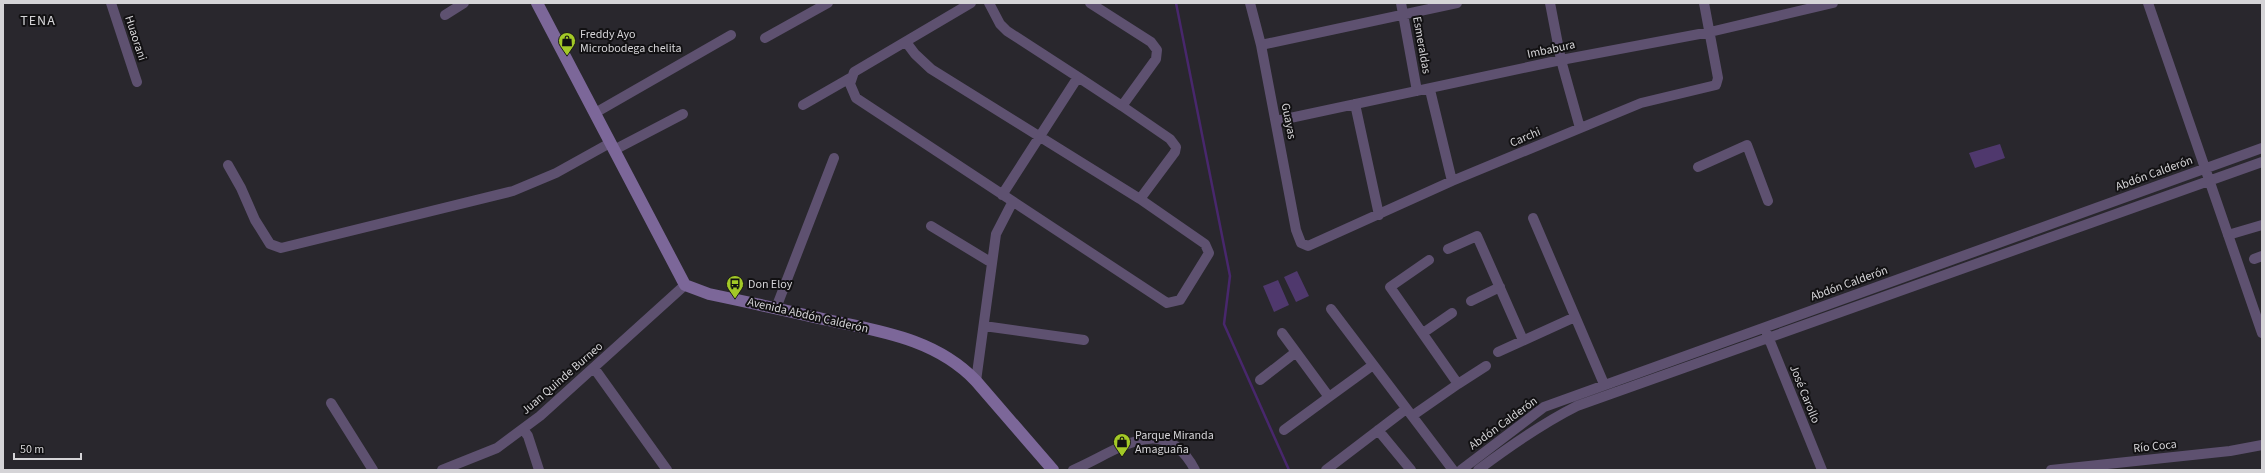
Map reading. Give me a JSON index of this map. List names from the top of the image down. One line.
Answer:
{"streets":{"street":["Huaorani","Esmeraldas","Imbabura","Guayas","Carchi","Abdón Calderón","Avenida Abdón Calderón","Juan Quinde Burneo","José Carollo","Río Coca"]},"crossings":[["Esmeraldas","Imbabura"],["Imbabura","Guayas"],["Imbabura","Carchi"],["Guayas","Carchi"],["Abdón Calderón","José Carollo"],["Avenida Abdón Calderón","Juan Quinde Burneo"]],"districts":["TENA"],"places":{"shop":["Freddy Ayo Microbodega chelita","Parque Miranda Amaguaña"],"bus stop":["Don Eloy"]},"scale_bar":"50 m"}
